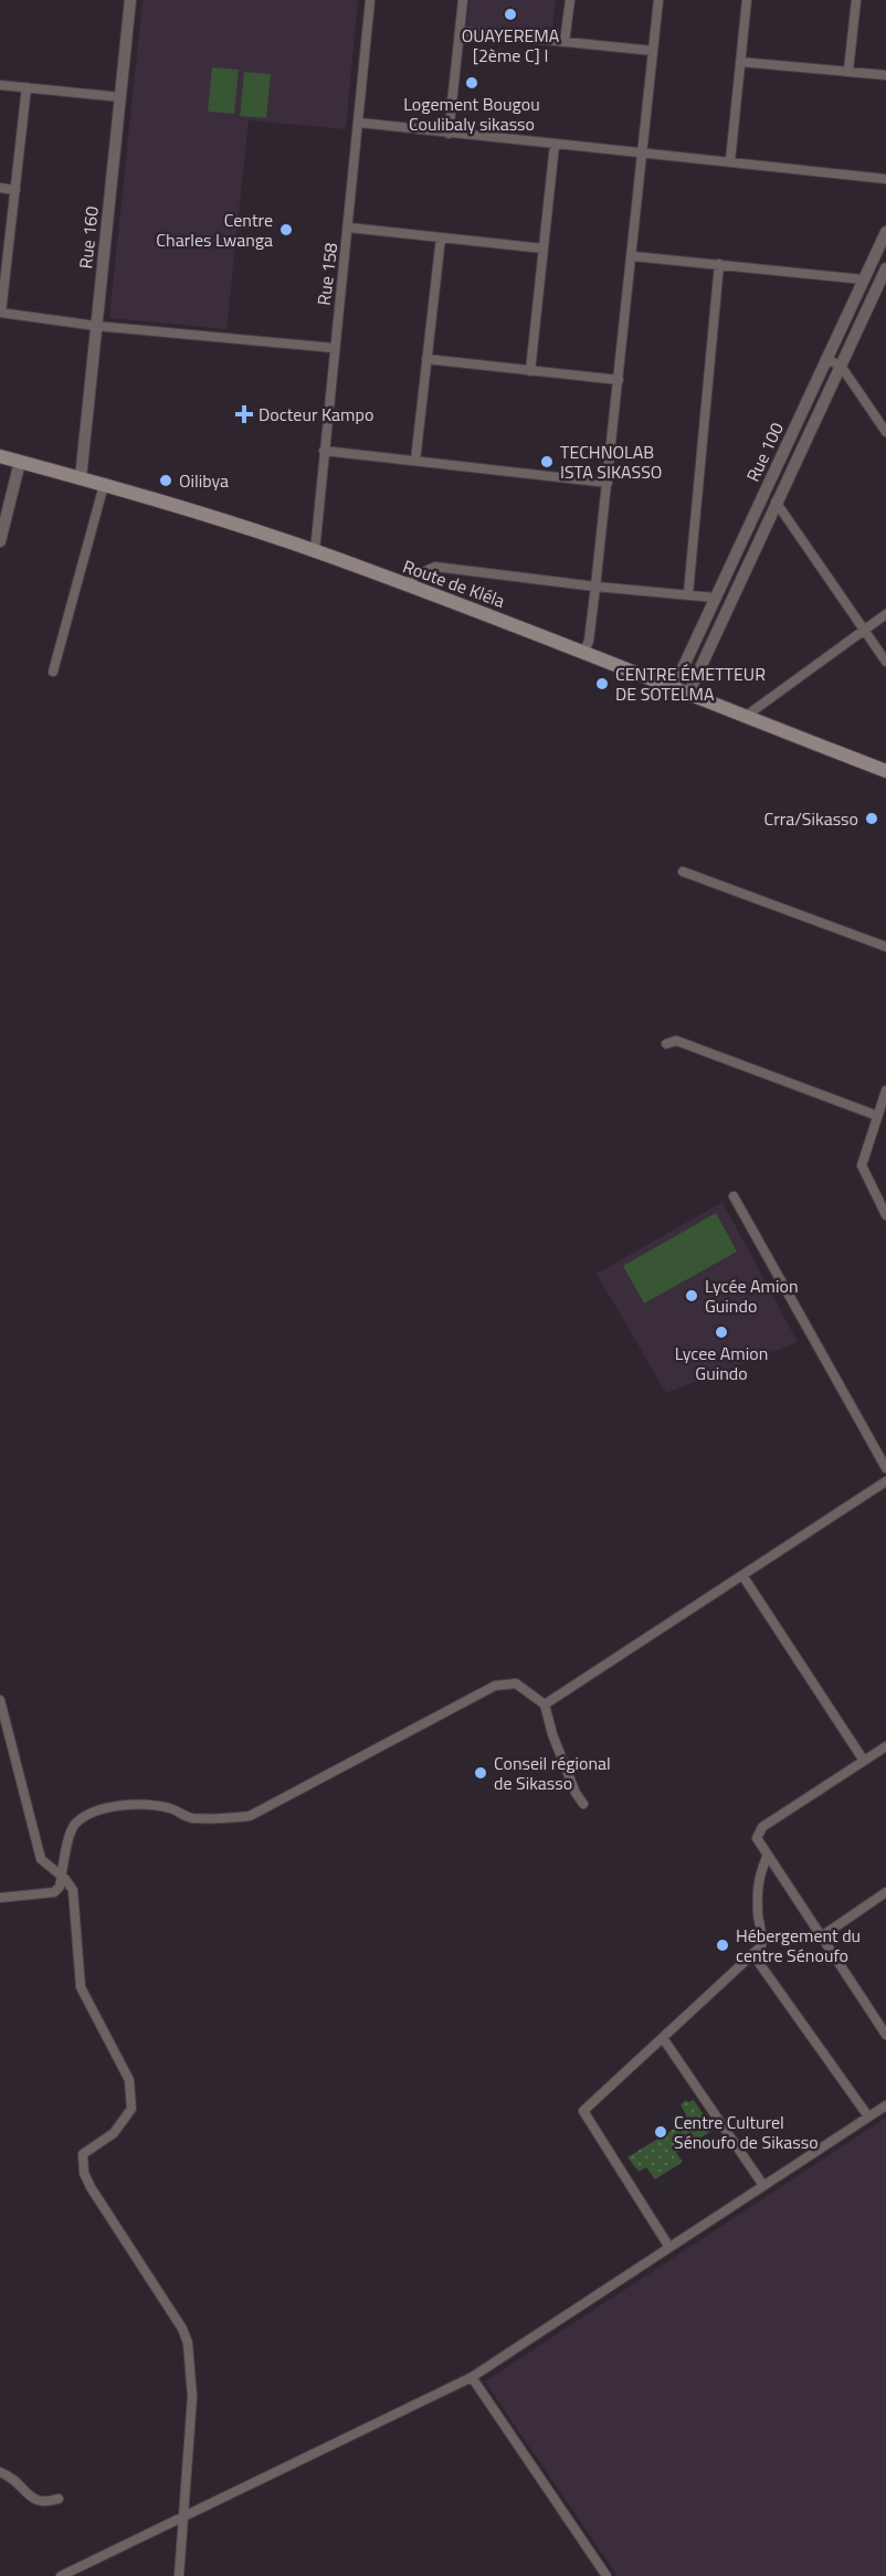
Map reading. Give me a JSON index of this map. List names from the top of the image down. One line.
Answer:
{"streets":{"main road":["Route de Kléla"],"street":["Rue 160","Rue 158","Rue 100"]},"crossings":[["Rue 160","Route de Kléla"],["Rue 158","Route de Kléla"],["Rue 100","Route de Kléla"]],"places":{"other":["OUAYEREMA [2ème C] I","Logement Bougou Coulibaly sikasso","Centre Charles Lwanga","TECHNOLAB ISTA SIKASSO","Oilibya","CENTRE ÉMETTEUR DE SOTELMA","Crra/Sikasso","Lycée Amion Guindo","Lycee Amion Guindo","Conseil régional de Sikasso","Hébergement du centre Sénoufo","Centre Culturel Sénoufo de Sikasso"],"health":["Docteur Kampo"]}}
